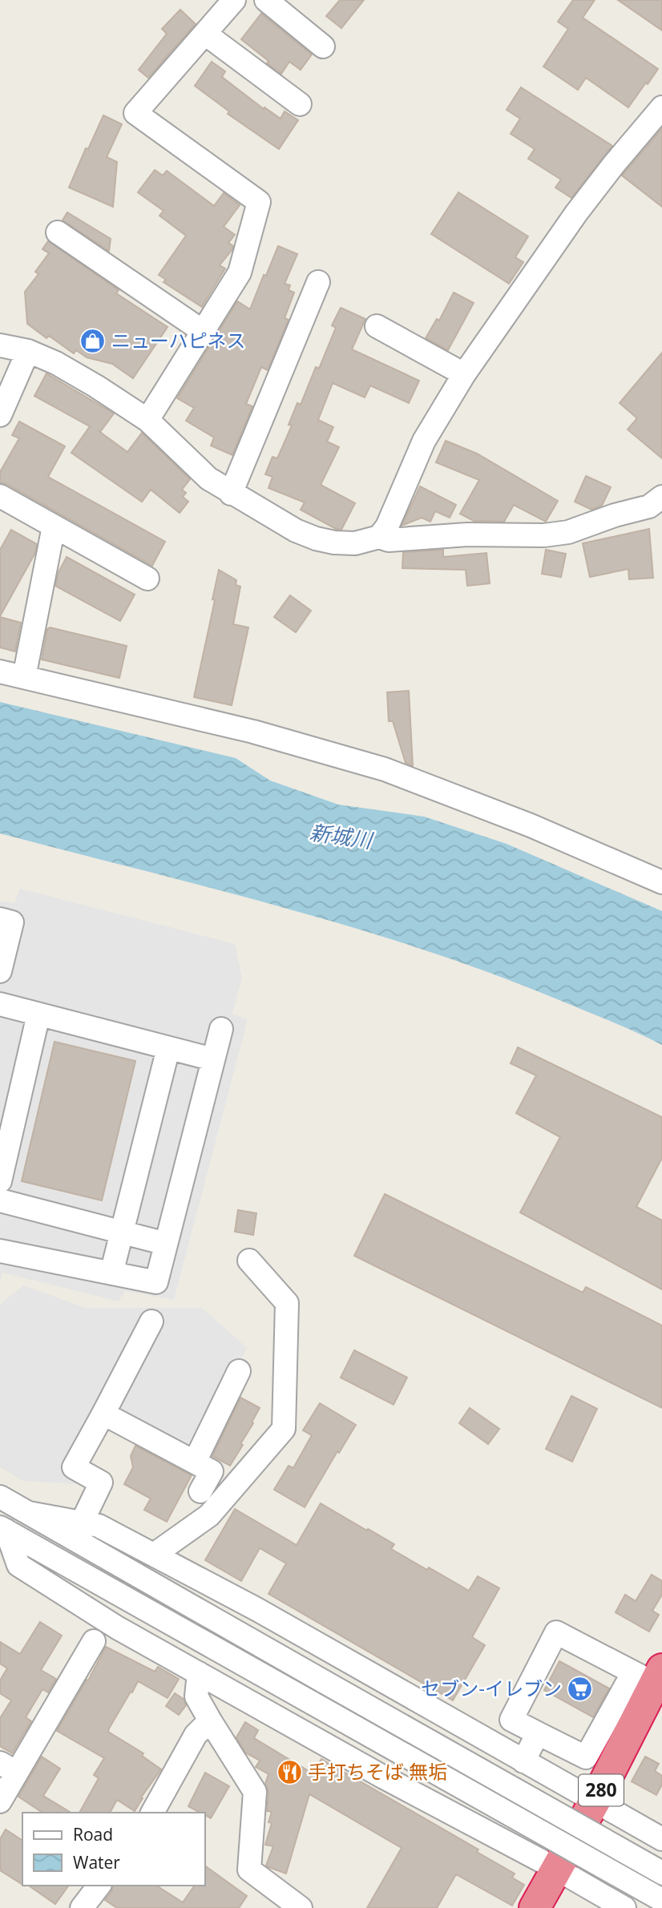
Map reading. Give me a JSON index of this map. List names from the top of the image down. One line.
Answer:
{"streets":{"highway":["280"]},"water":["新城川"],"places":{"shop":["ニューハピネス"],"supermarket":["セブン-イレブン"],"restaurant":["手打ちそば 無垢"]},"legend":["Road","Water"]}
